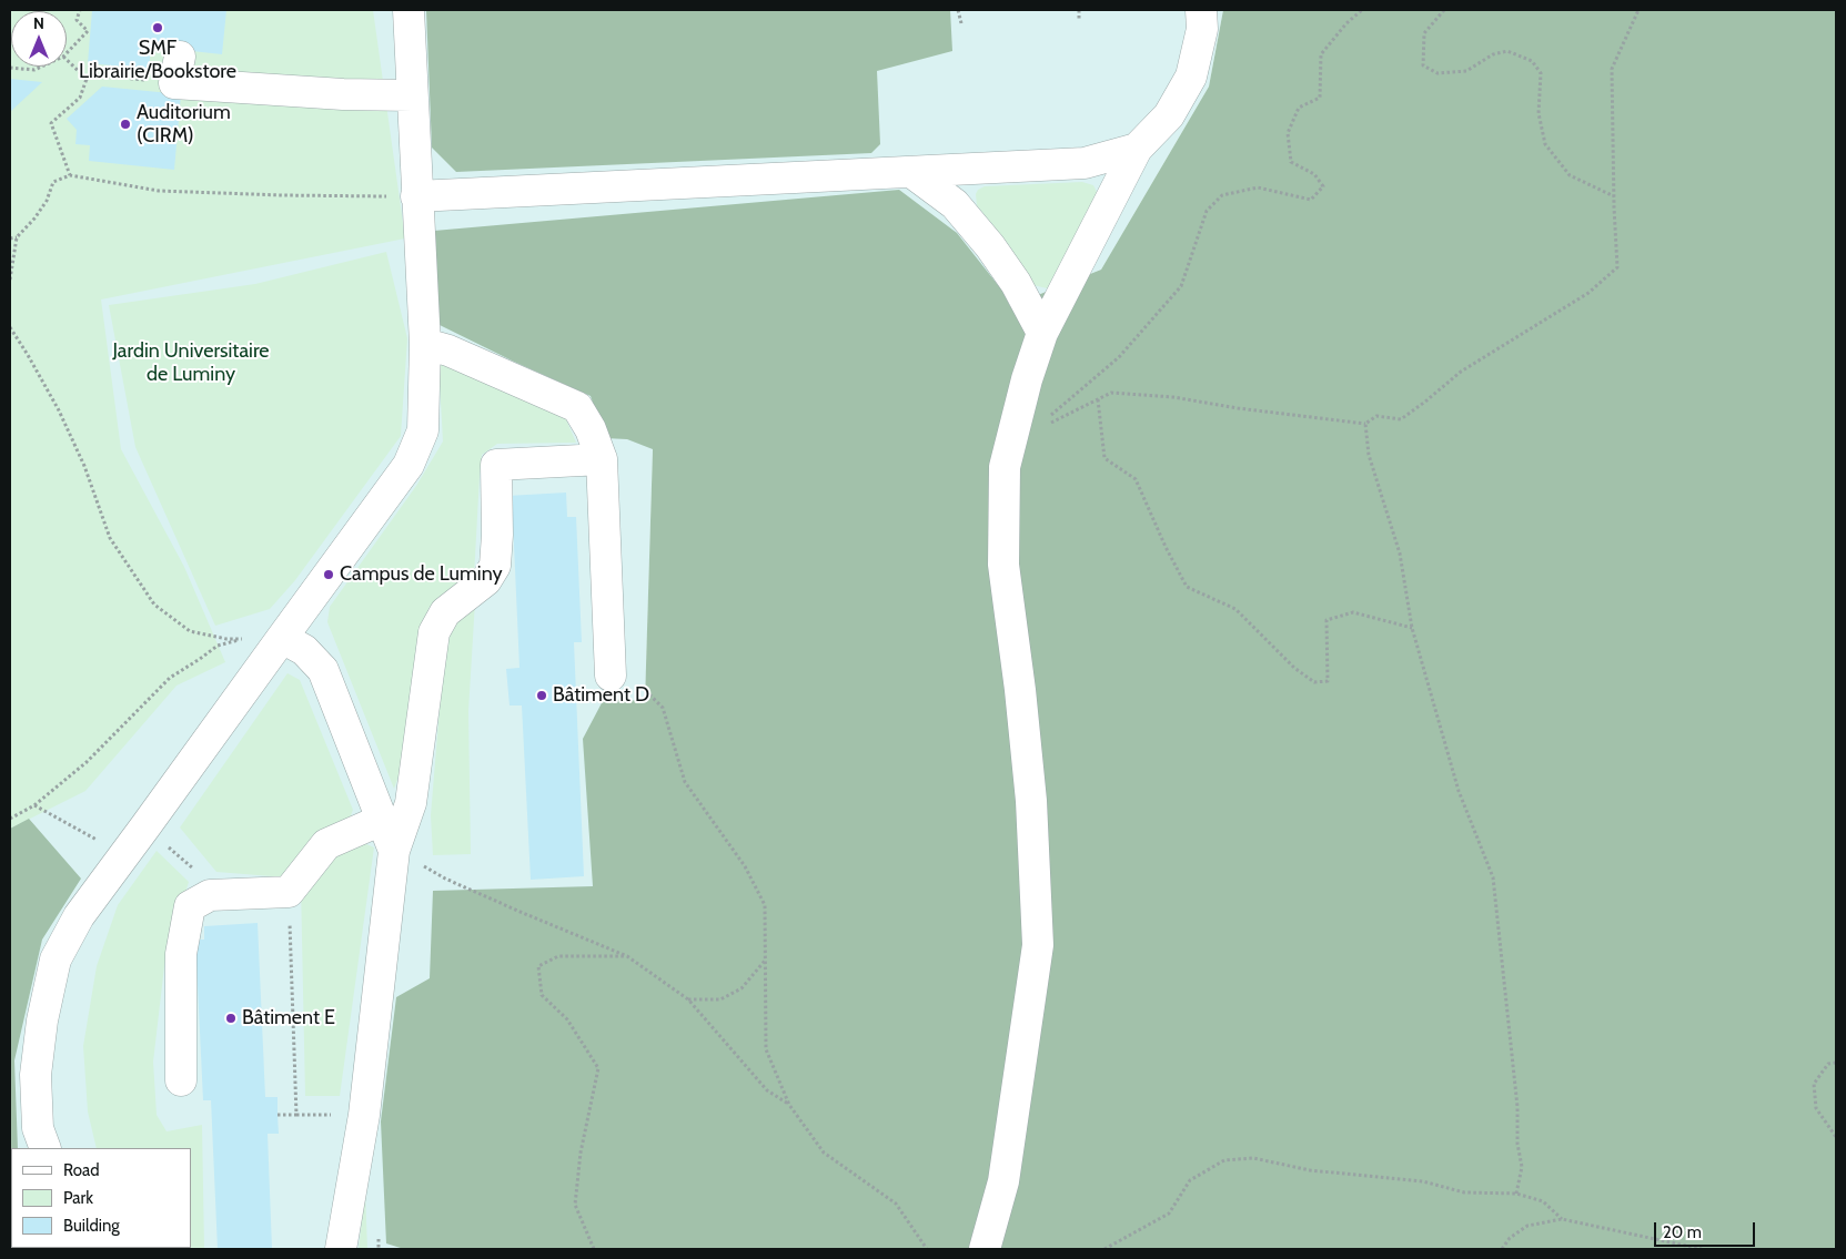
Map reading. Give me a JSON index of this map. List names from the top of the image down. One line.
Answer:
{"parks":["Jardin Universitaire de Luminy"],"places":["SMF Librairie/Bookstore","Auditorium (CIRM)","Campus de Luminy","Bâtiment D","Bâtiment E"],"legend":["Road","Park","Building"],"scale_bar":"20 m","north":"top"}
